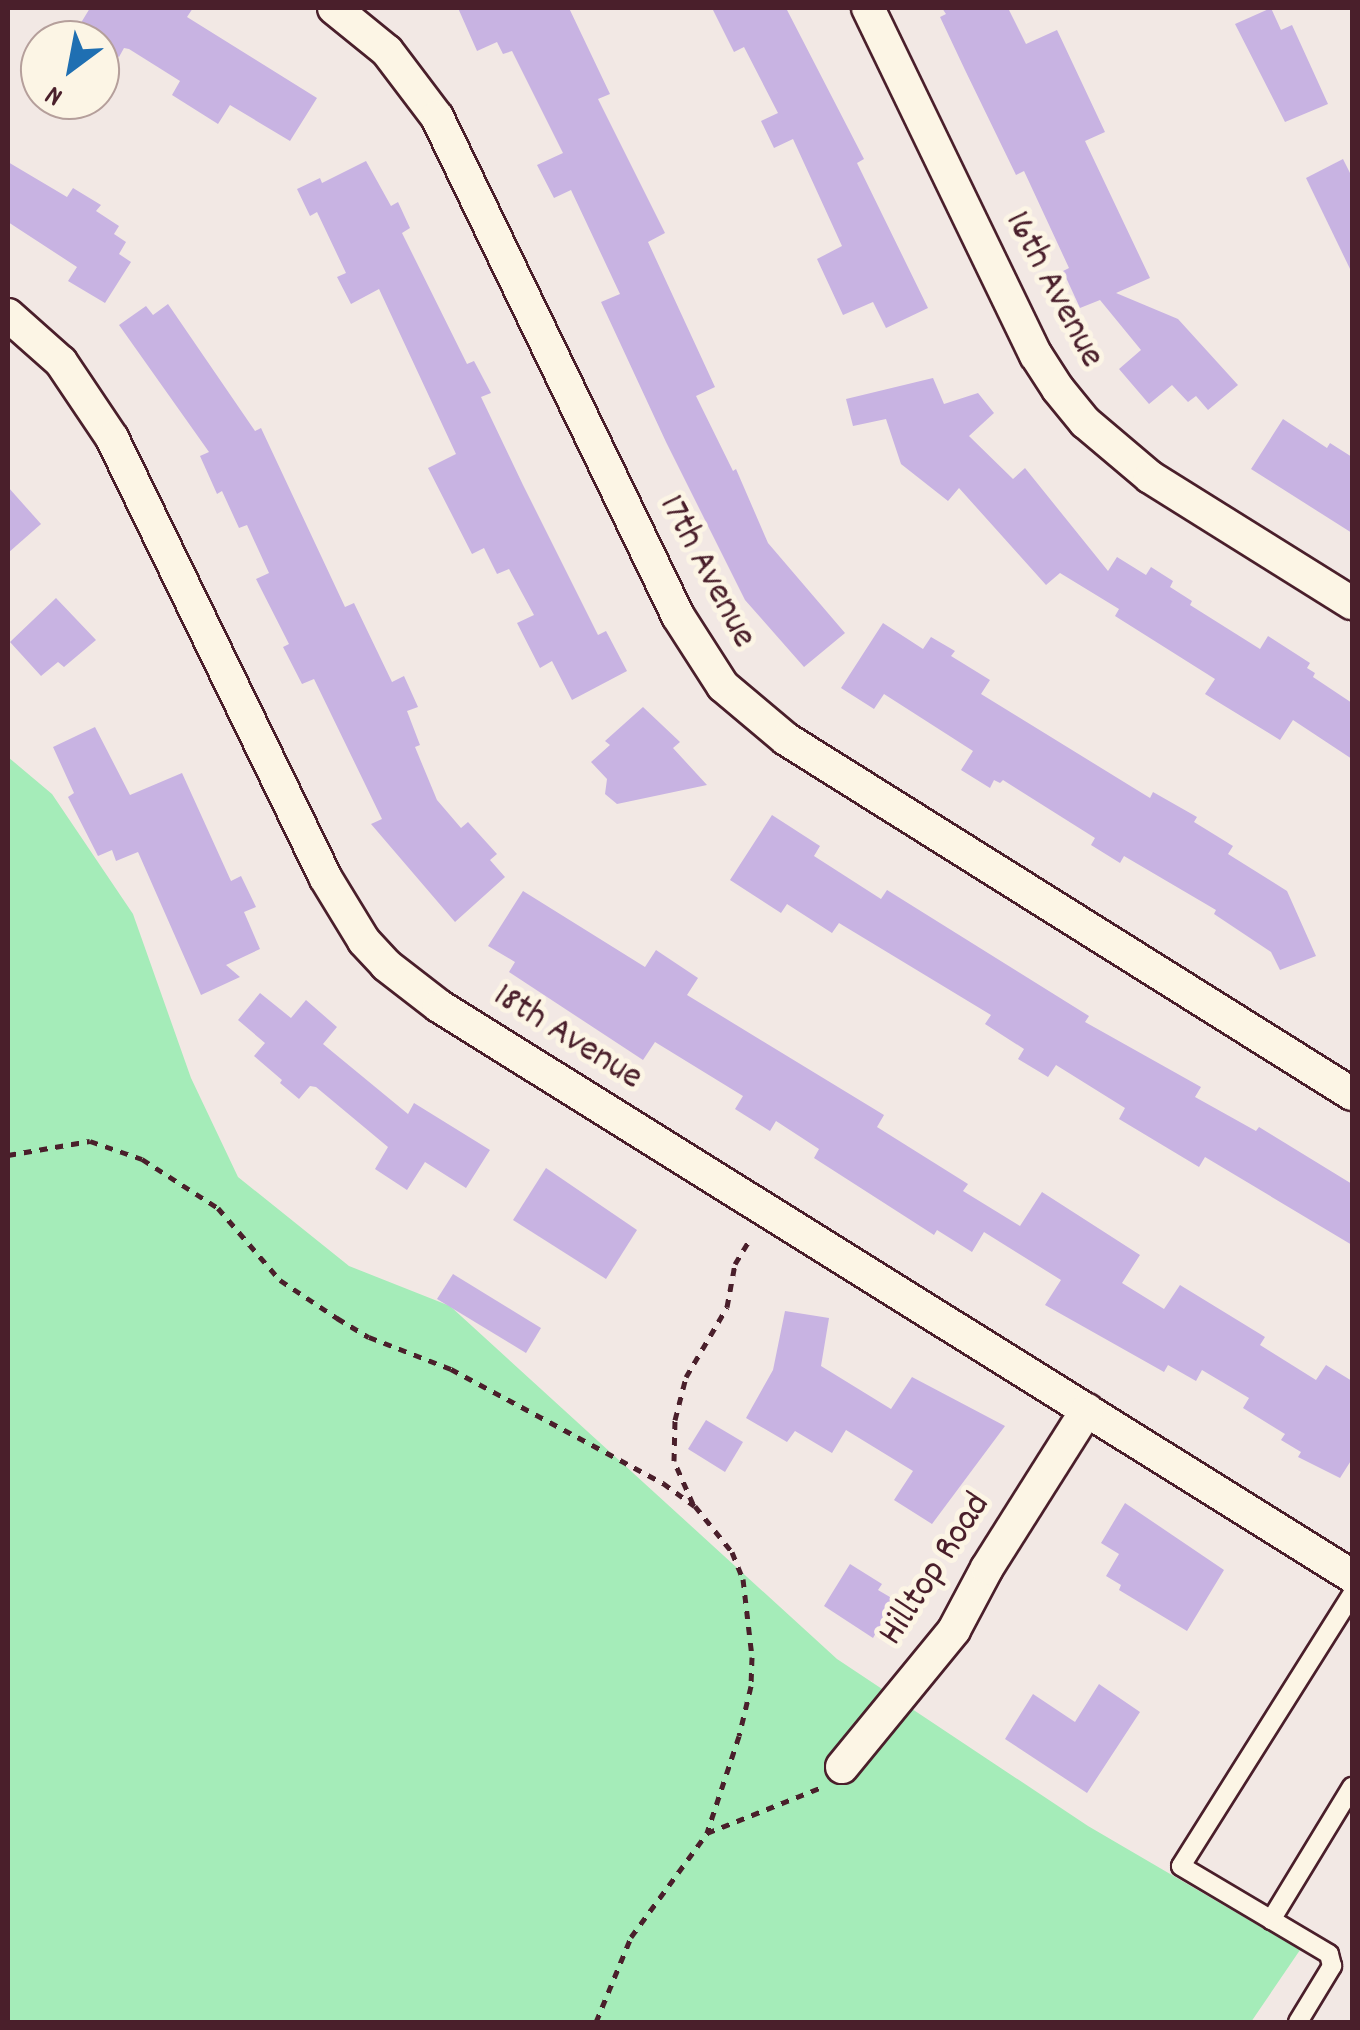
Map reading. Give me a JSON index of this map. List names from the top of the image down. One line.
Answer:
{"streets":{"street":["16th Avenue","17th Avenue","18th Avenue","Hilltop Road"]},"crossings":[["18th Avenue","Hilltop Road"]],"north":"bottom left"}
